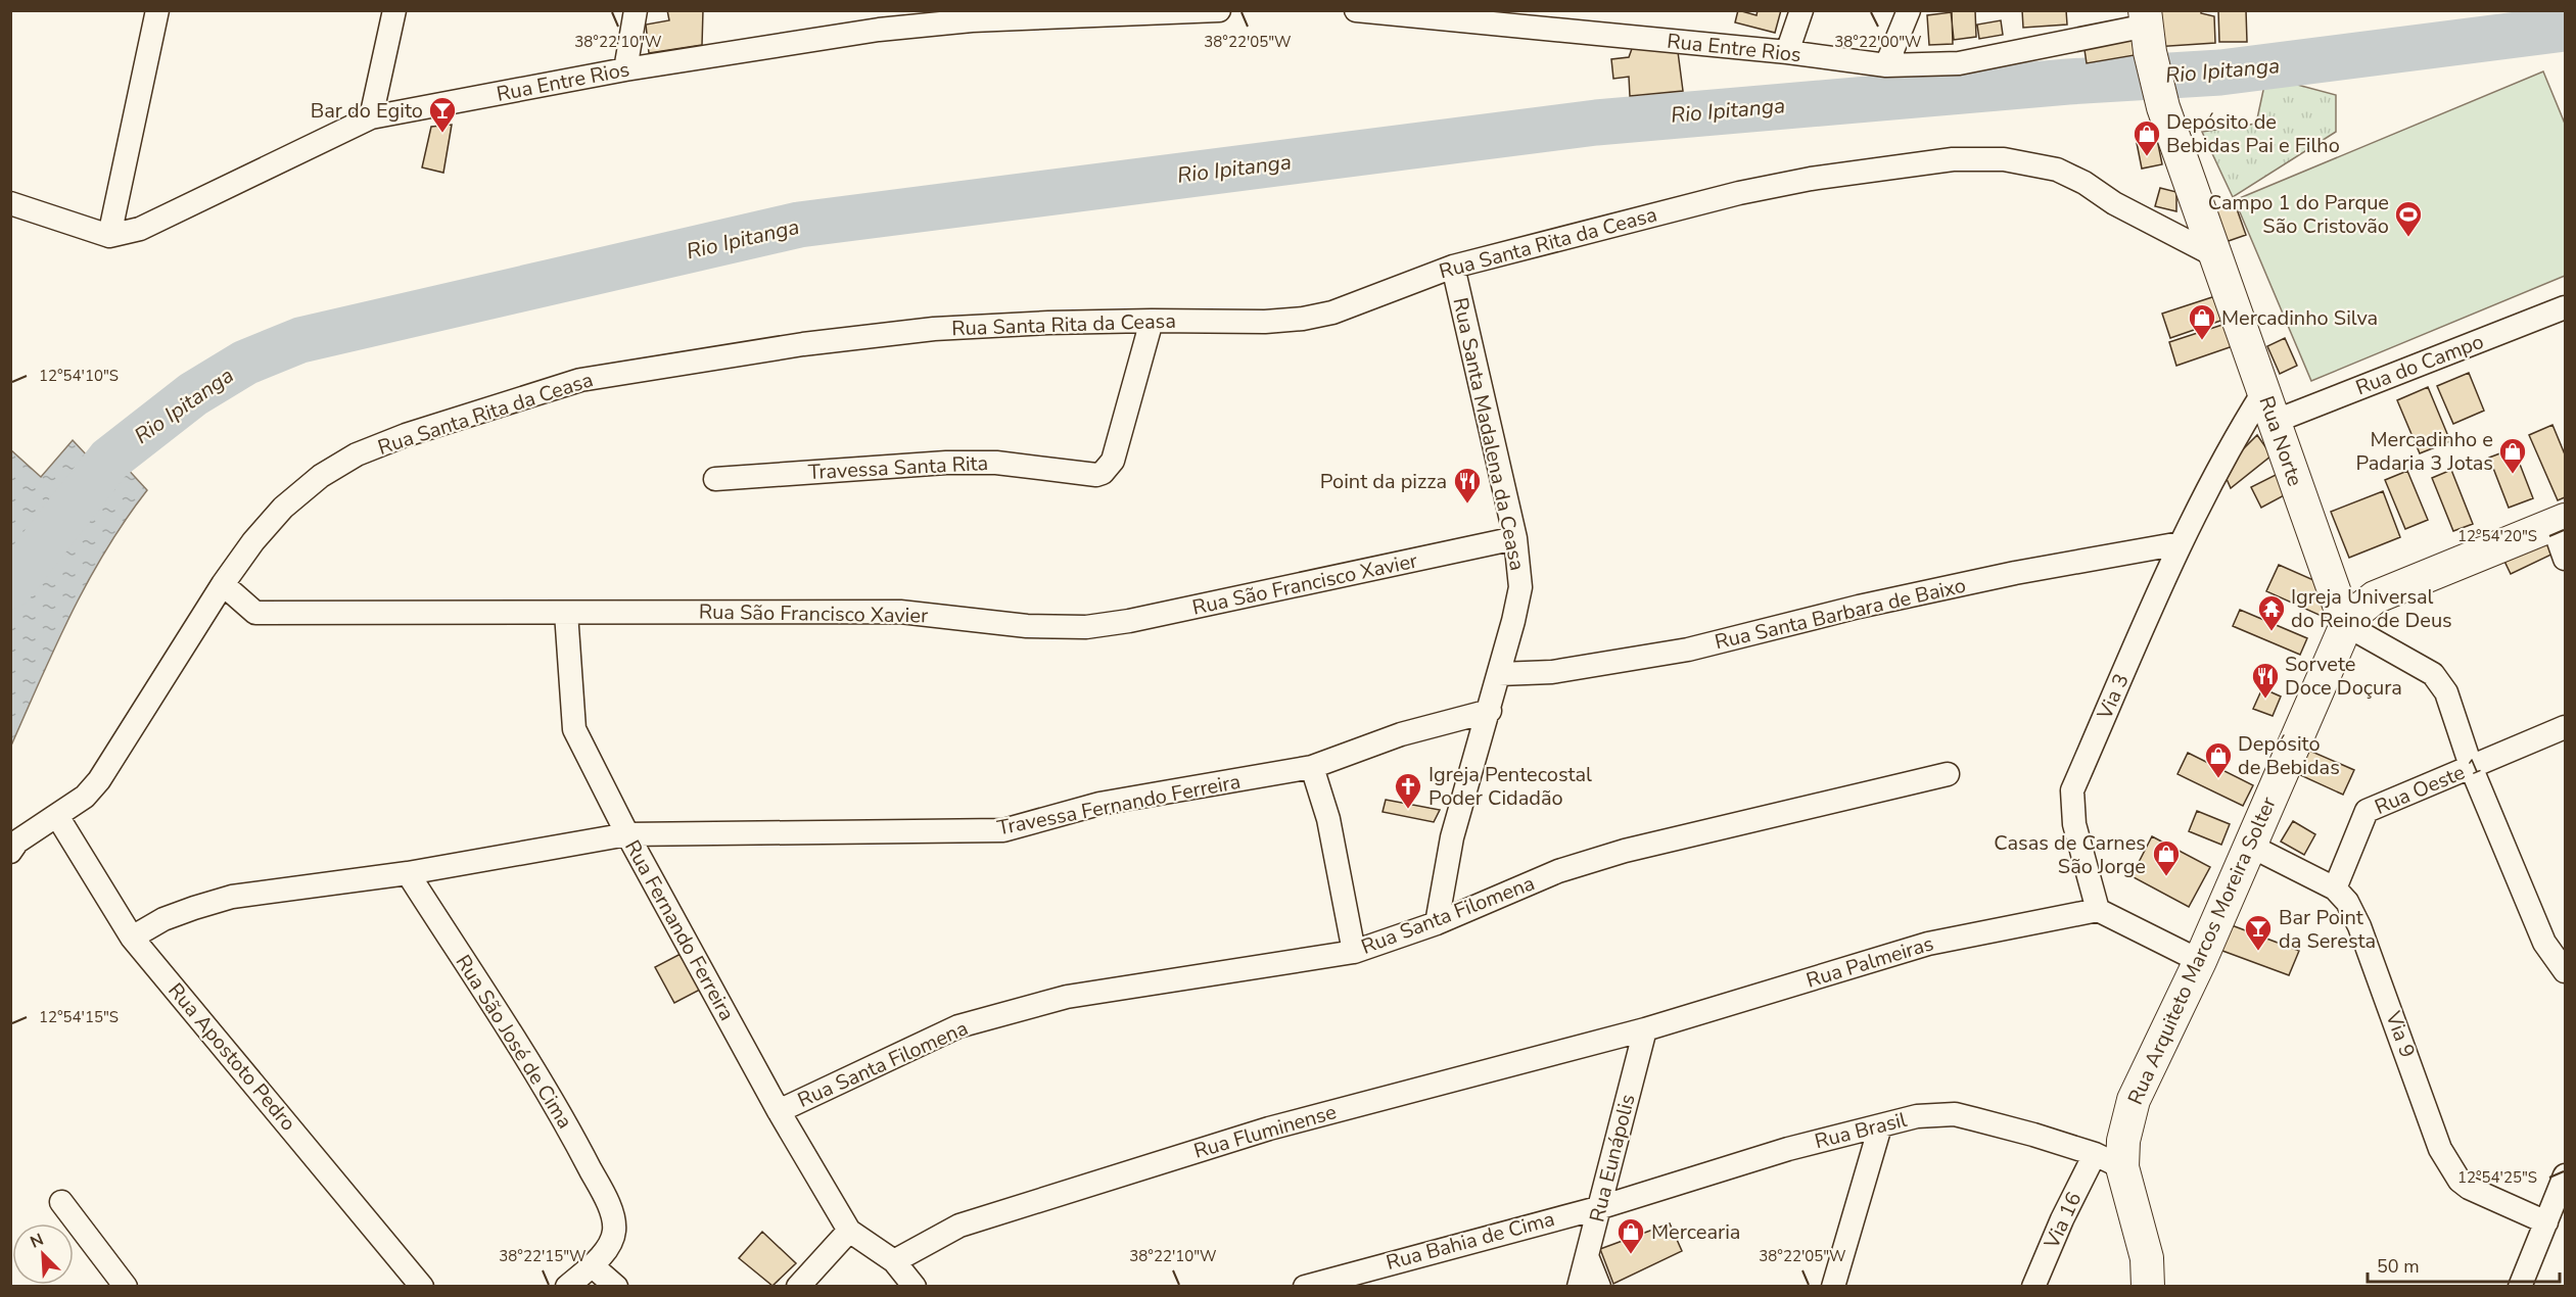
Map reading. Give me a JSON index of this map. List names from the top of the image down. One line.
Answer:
{"streets":{"street":["Rua Entre Rios","Rua Santa Rita da Ceasa","Rua do Campo","Rua Santa Madalena da Ceasa","Rua Norte","Travessa Santa Rita","Rua São Francisco Xavier","Rua Santa Barbara de Baixo","Via 3","Rua Oeste 1","Travessa Fernando Ferreira","Rua Santa Filomena","Rua Fernando Ferreira","Rua Arquiteto Marcos Moreira Solter","Rua Palmeiras","Via 9","Rua São José de Cima","Rua Apostoto Pedro","Rua Brasil","Rua Fluminense","Rua Eunápolis","Via 16","Rua Bahia de Cima"]},"crossings":[["Rua Entre Rios","Rua Norte"],["Rua Santa Rita da Ceasa","Rua Santa Madalena da Ceasa"],["Rua Santa Rita da Ceasa","Rua Norte"],["Rua Santa Rita da Ceasa","Travessa Santa Rita"],["Rua Santa Rita da Ceasa","Rua São Francisco Xavier"],["Rua Santa Rita da Ceasa","Rua Apostoto Pedro"],["Rua do Campo","Rua Norte"],["Rua Santa Madalena da Ceasa","Rua São Francisco Xavier"],["Rua Santa Madalena da Ceasa","Rua Santa Barbara de Baixo"],["Rua Santa Madalena da Ceasa","Travessa Fernando Ferreira"],["Rua Santa Madalena da Ceasa","Rua Santa Filomena"],["Rua Norte","Via 3"],["Rua Norte","Rua Arquiteto Marcos Moreira Solter"],["Rua São Francisco Xavier","Rua Fernando Ferreira"],["Rua Santa Barbara de Baixo","Via 3"],["Via 3","Rua Palmeiras"],["Rua Oeste 1","Via 9"],["Travessa Fernando Ferreira","Rua Fernando Ferreira"],["Rua Santa Filomena","Rua Fernando Ferreira"],["Rua Arquiteto Marcos Moreira Solter","Via 9"],["Rua Arquiteto Marcos Moreira Solter","Rua Brasil"],["Rua Arquiteto Marcos Moreira Solter","Via 16"],["Rua Palmeiras","Rua Fluminense"],["Rua Palmeiras","Rua Eunápolis"],["Rua Brasil","Rua Eunápolis"],["Rua Brasil","Via 16"],["Rua Brasil","Rua Bahia de Cima"],["Rua Fluminense","Rua Eunápolis"],["Rua Eunápolis","Rua Bahia de Cima"]],"water":["Rio Ipitanga"],"places":{"bar":["Bar do Egito","Bar Point da Seresta"],"shop":["Depósito de Bebidas Pai e Filho","Mercadinho Silva","Mercadinho e Padaria 3 Jotas","Depósito de Bebidas","Casas de Carnes São Jorge","Mercearia"],"sports":["Campo 1 do Parque São Cristovão"],"restaurant":["Point da pizza","Sorvete Doce Doçura"],"temple":["Igreja Universal do Reino de Deus"],"church":["Igreja Pentecostal Poder Cidadão"]},"scale_bar":"50 m","north":"top left","coordinates":["38°22'05\"W","38°22'10\"W","38°22'00\"W","12°54'10\"S","12°54'20\"S","12°54'15\"S","12°54'25\"S","38°22'15\"W"]}
